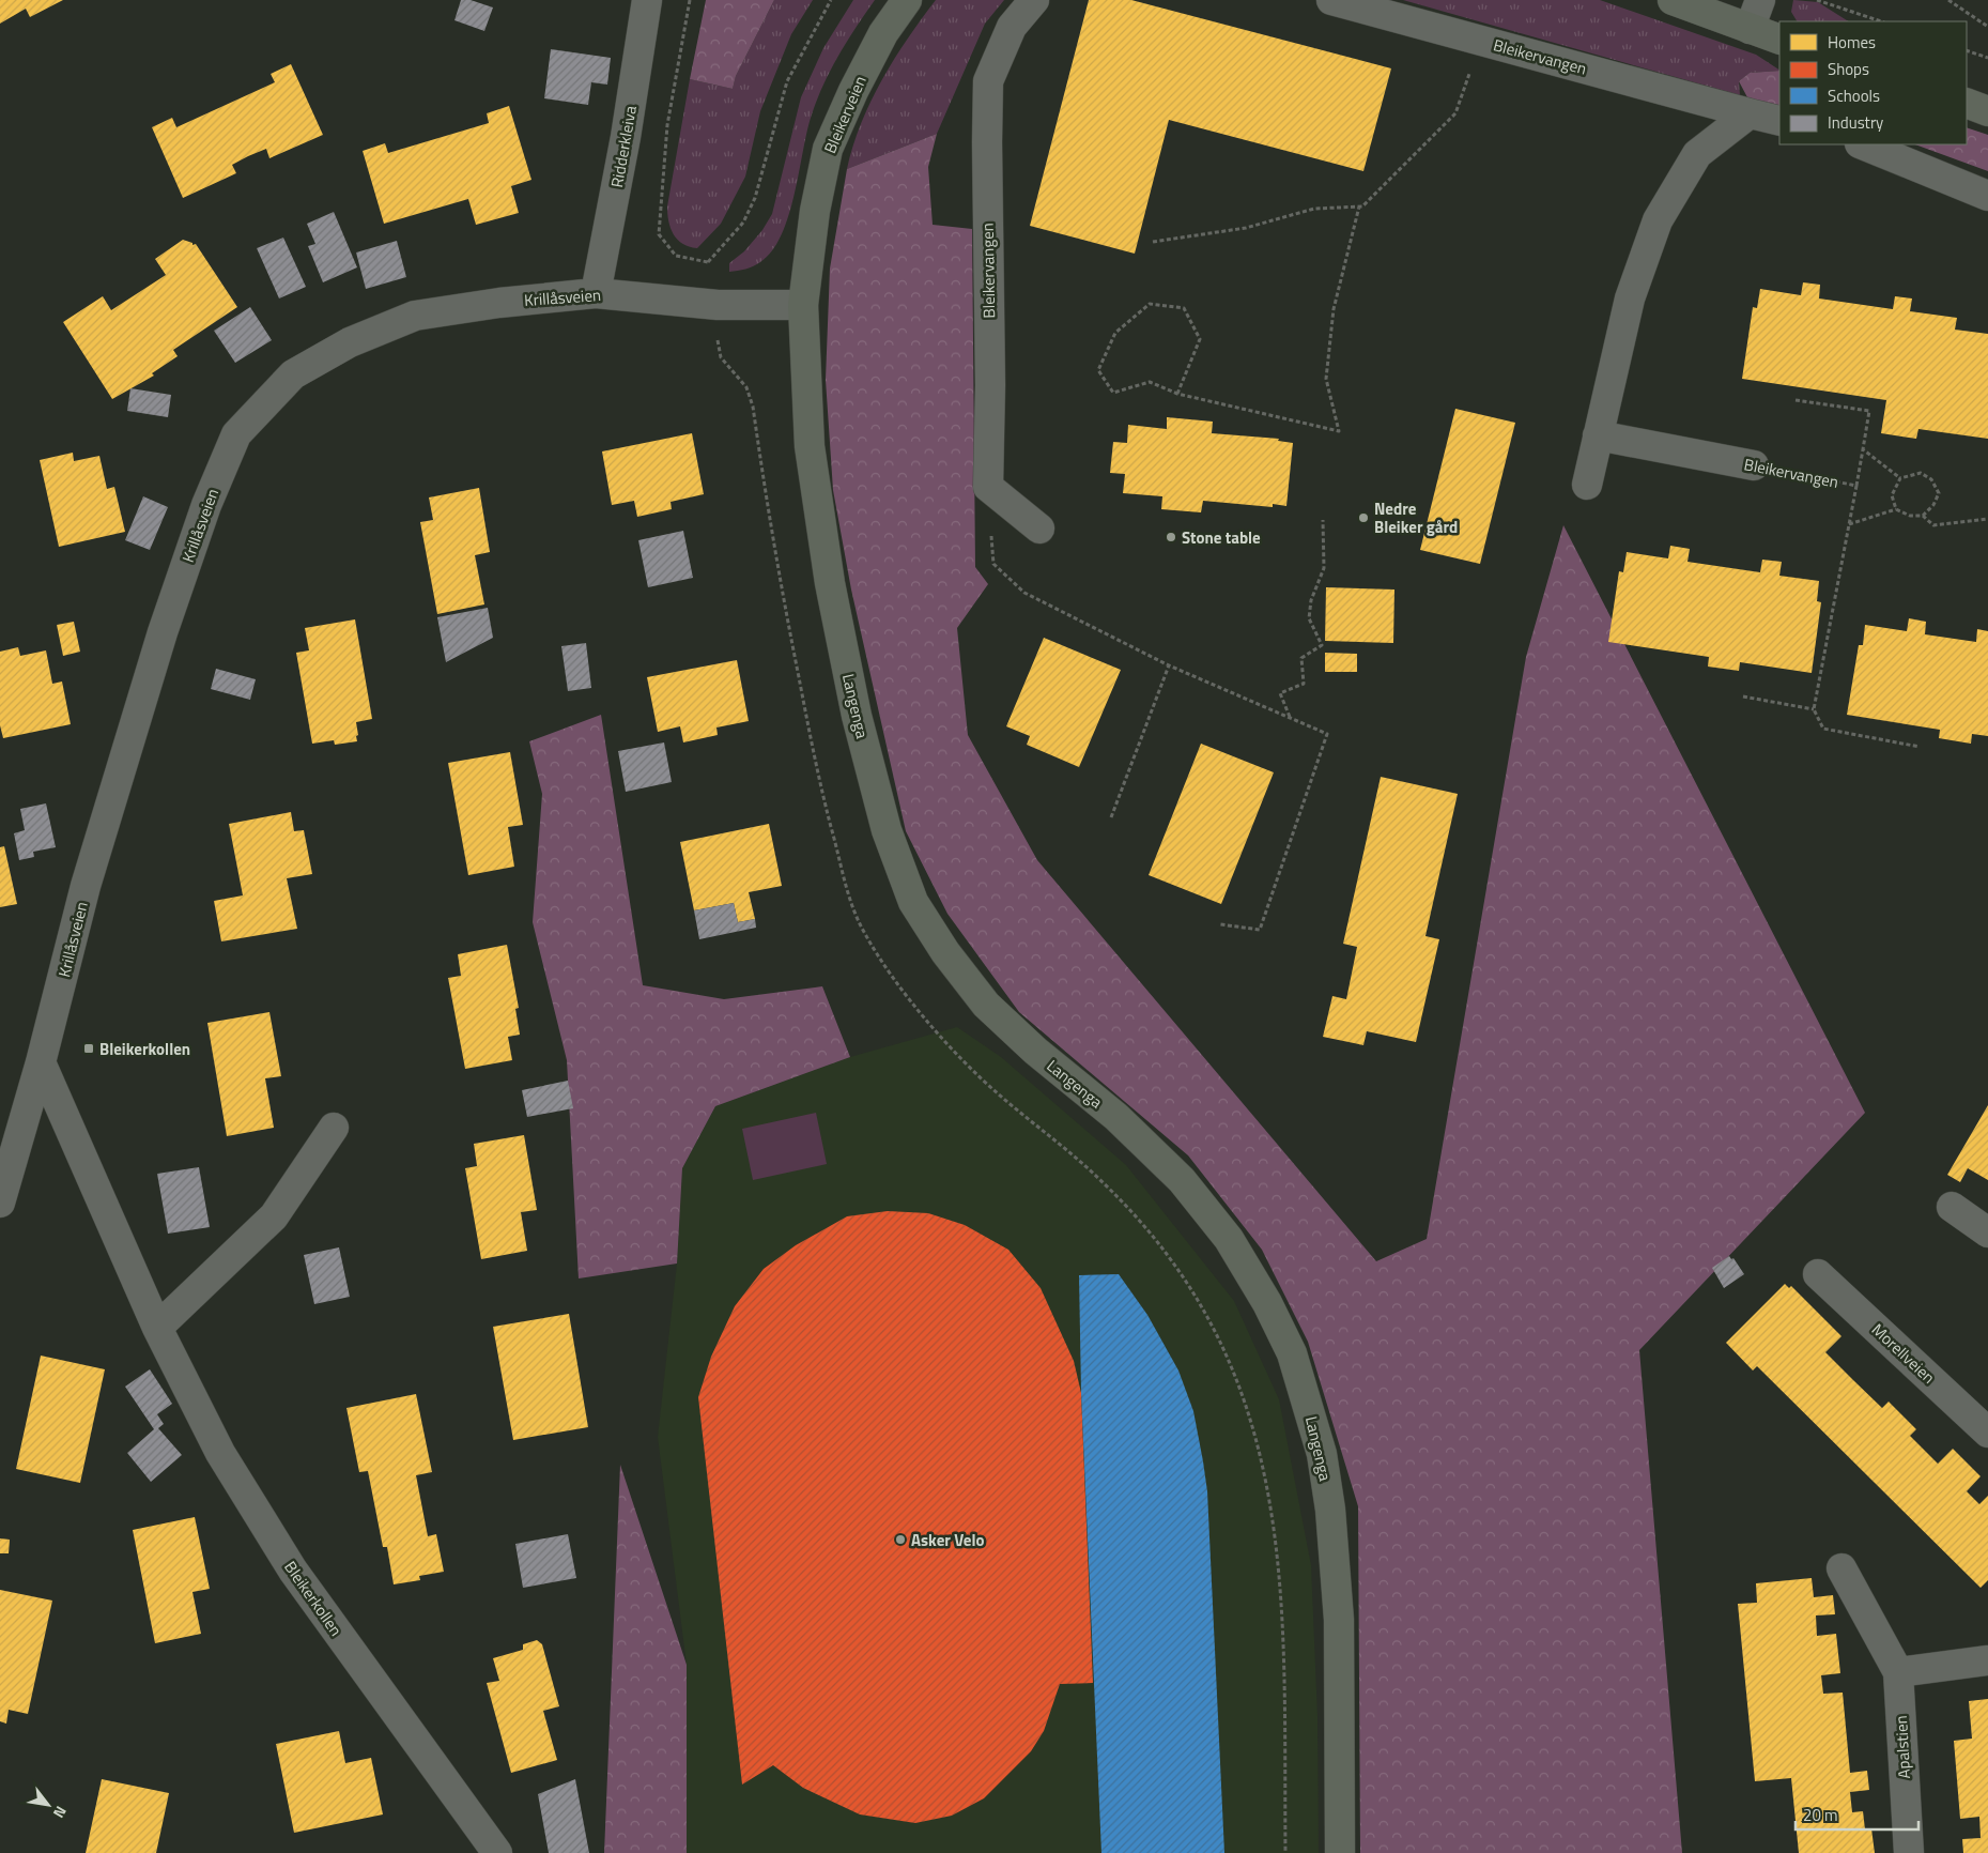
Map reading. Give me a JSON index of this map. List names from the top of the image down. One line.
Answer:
{"streets":{"main road":["Bleikerveien","Langenga"],"street":["Bleikervangen","Ridderkleiva","Krillåsveien","Morellveien","Bleikerkollen","Apalstien"]},"crossings":[["Bleikerveien","Krillåsveien"],["Bleikerveien","Langenga"],["Ridderkleiva","Krillåsveien"],["Krillåsveien","Langenga"],["Krillåsveien","Bleikerkollen"]],"places":{"other":["Nedre Bleiker gård","Stone table","Asker Velo"],"transit":["Bleikerkollen"]},"legend":["Homes","Shops","Schools","Industry"],"scale_bar":"20 m","north":"bottom right"}
